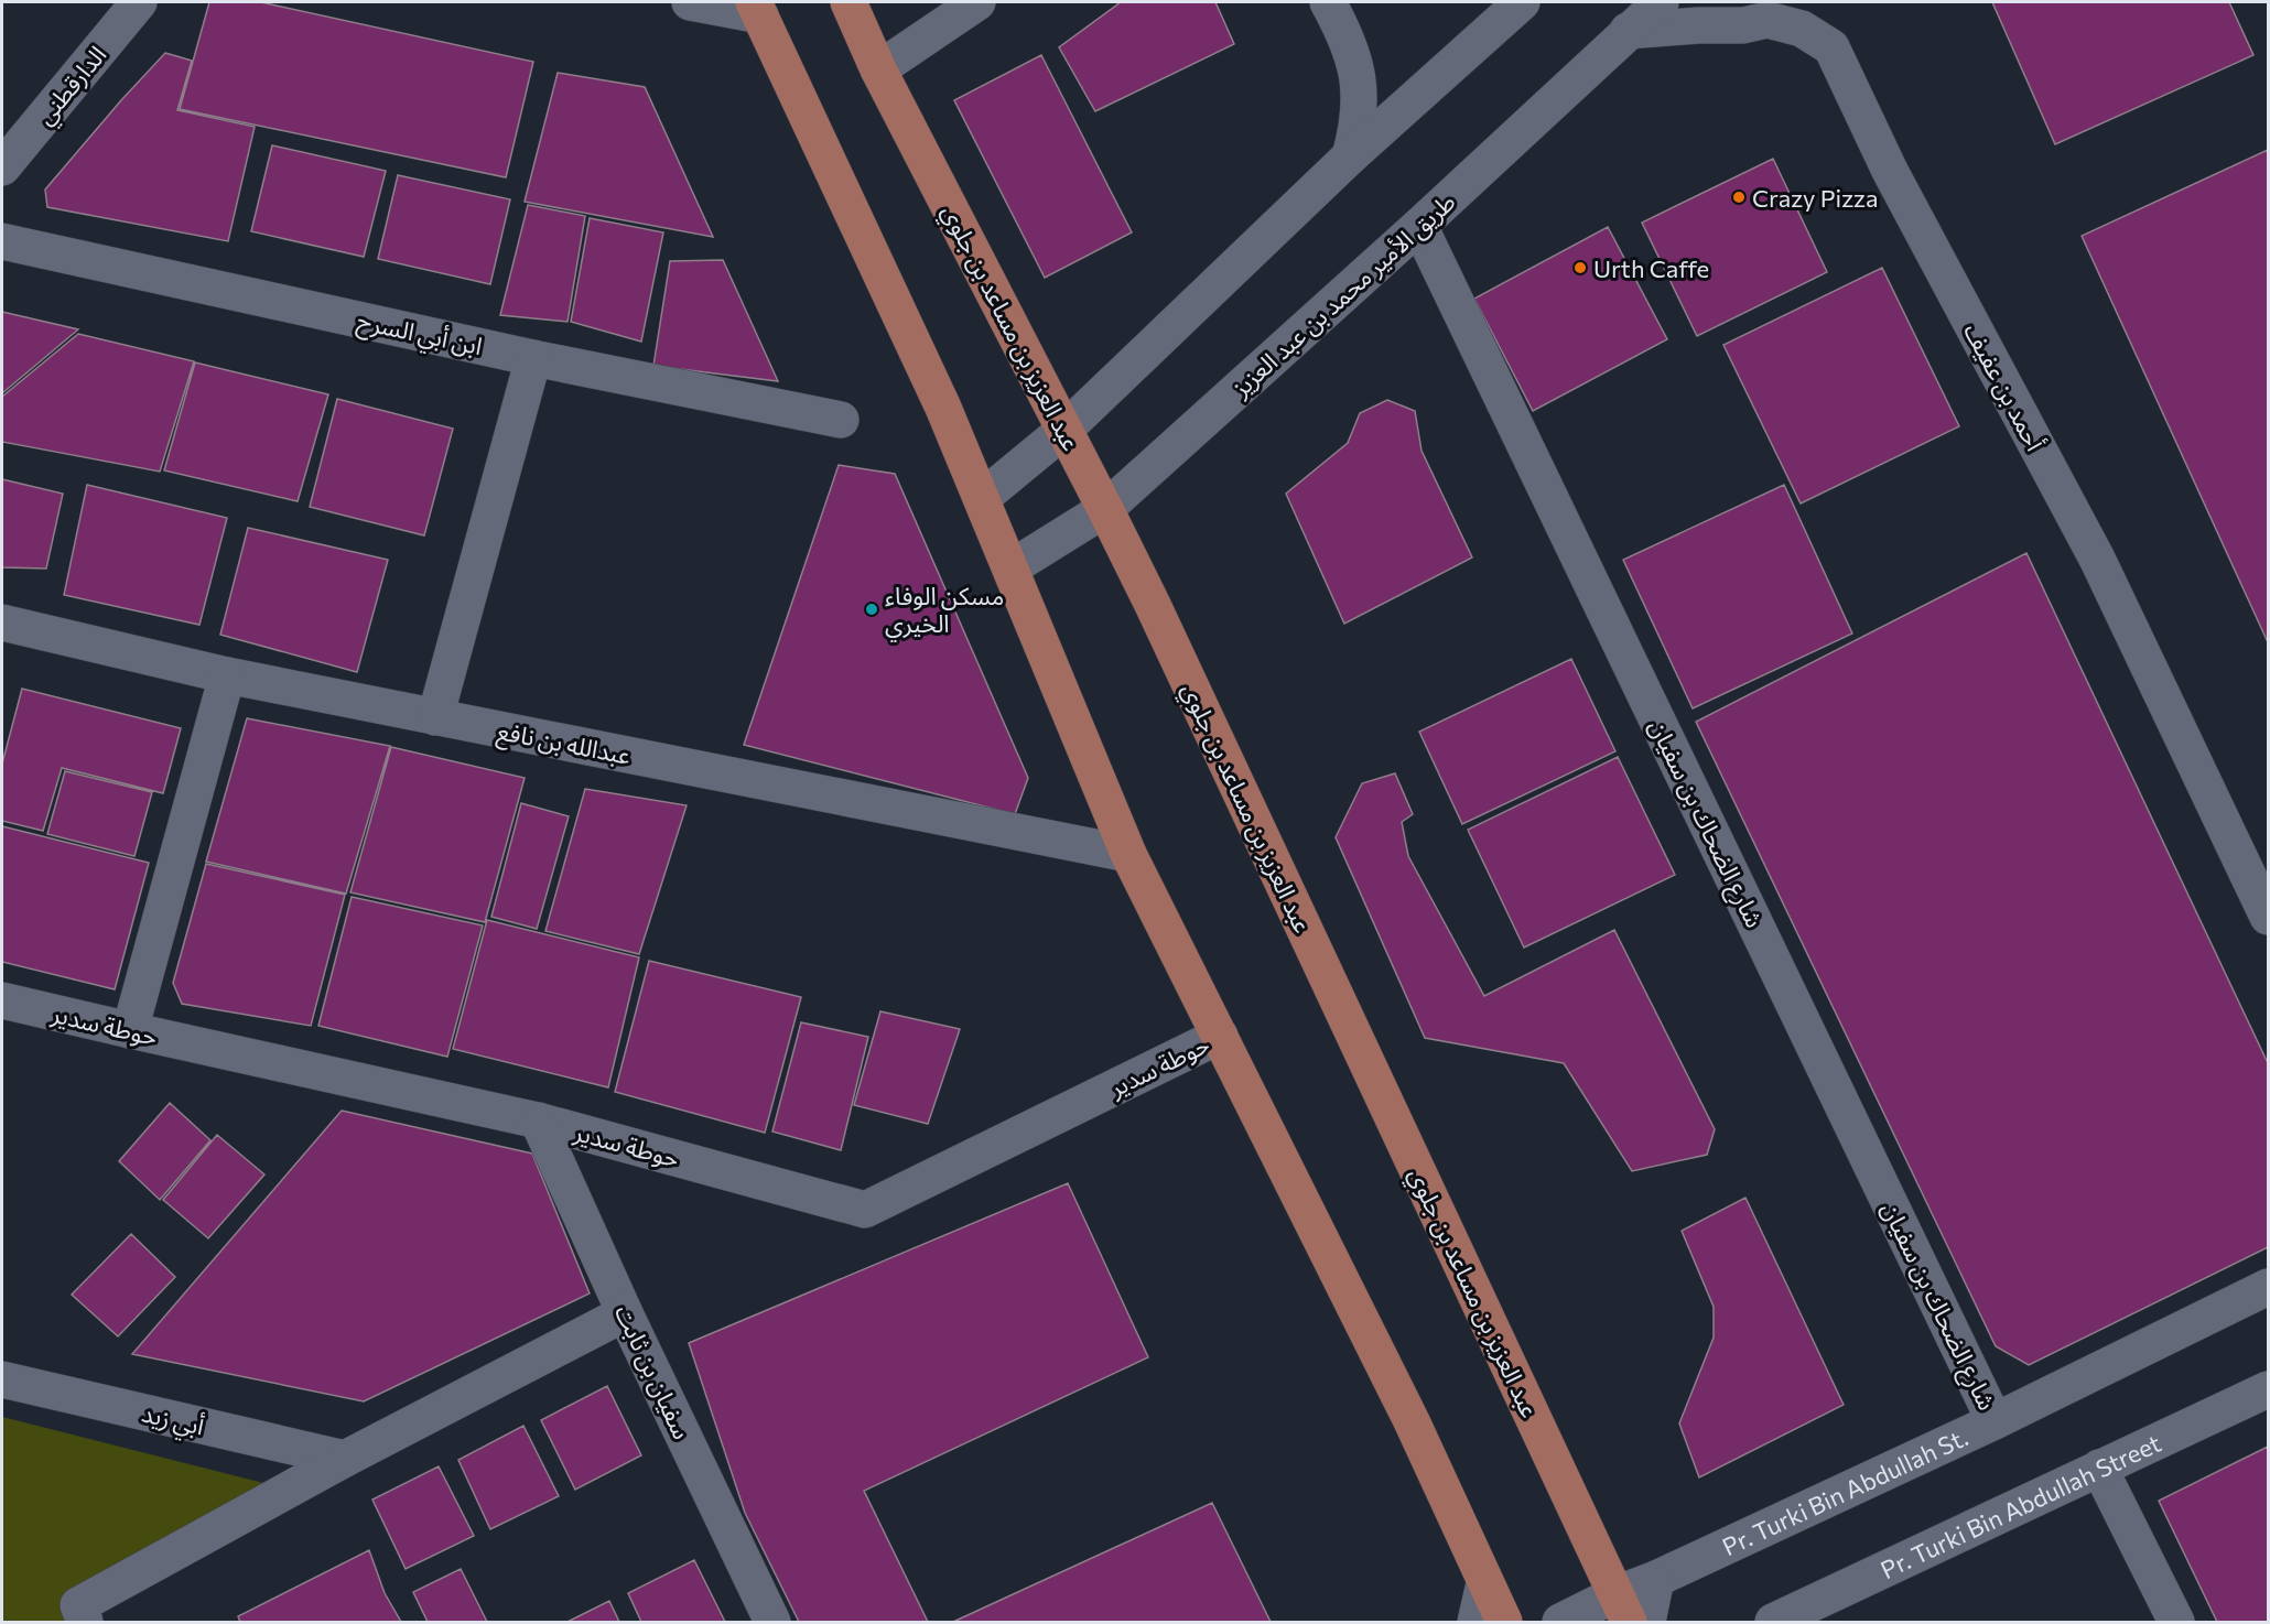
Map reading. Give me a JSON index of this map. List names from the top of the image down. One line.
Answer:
{"streets":{"main road":["عبد العزيز بن مساعد بن جلوي"],"street":["الدارقطني","طريق الأمير محمد بن عبد العزيز","ابن أبي السرح","أحمد بن عفيف","عبدالله بن نافع","شارع الضحاك بن سفيان","حوطة سدير","سفيان بن ثابت","أبي زيد","Pr. Turki Bin Abdullah St.","Pr. Turki Bin Abdullah Street"]},"crossings":[["طريق الأمير محمد بن عبد العزيز","عبد العزيز بن مساعد بن جلوي"],["طريق الأمير محمد بن عبد العزيز","أحمد بن عفيف"],["طريق الأمير محمد بن عبد العزيز","شارع الضحاك بن سفيان"],["عبد العزيز بن مساعد بن جلوي","Pr. Turki Bin Abdullah St."],["شارع الضحاك بن سفيان","Pr. Turki Bin Abdullah St."],["حوطة سدير","سفيان بن ثابت"]],"places":["Crazy Pizza","Urth Caffe","مسكن الوفاء الخيري"]}
